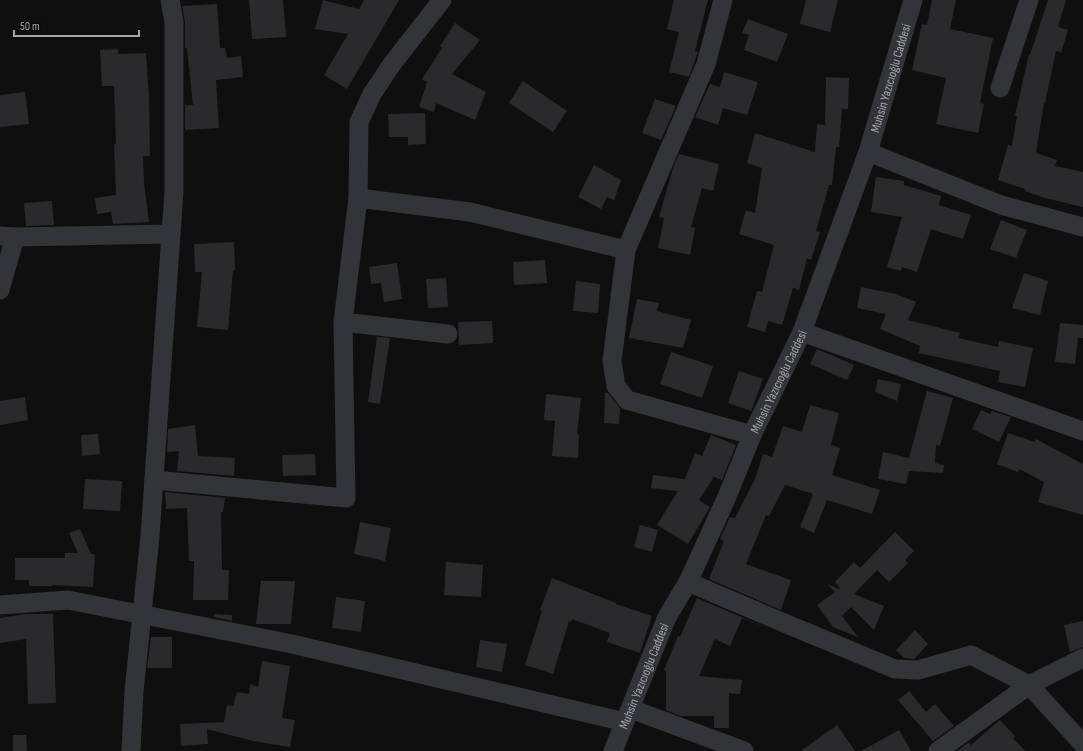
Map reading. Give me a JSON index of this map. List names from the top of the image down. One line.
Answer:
{"streets":{"street":["Muhsin Yazıcıoğlu Caddesi"]},"scale_bar":"50 m"}
